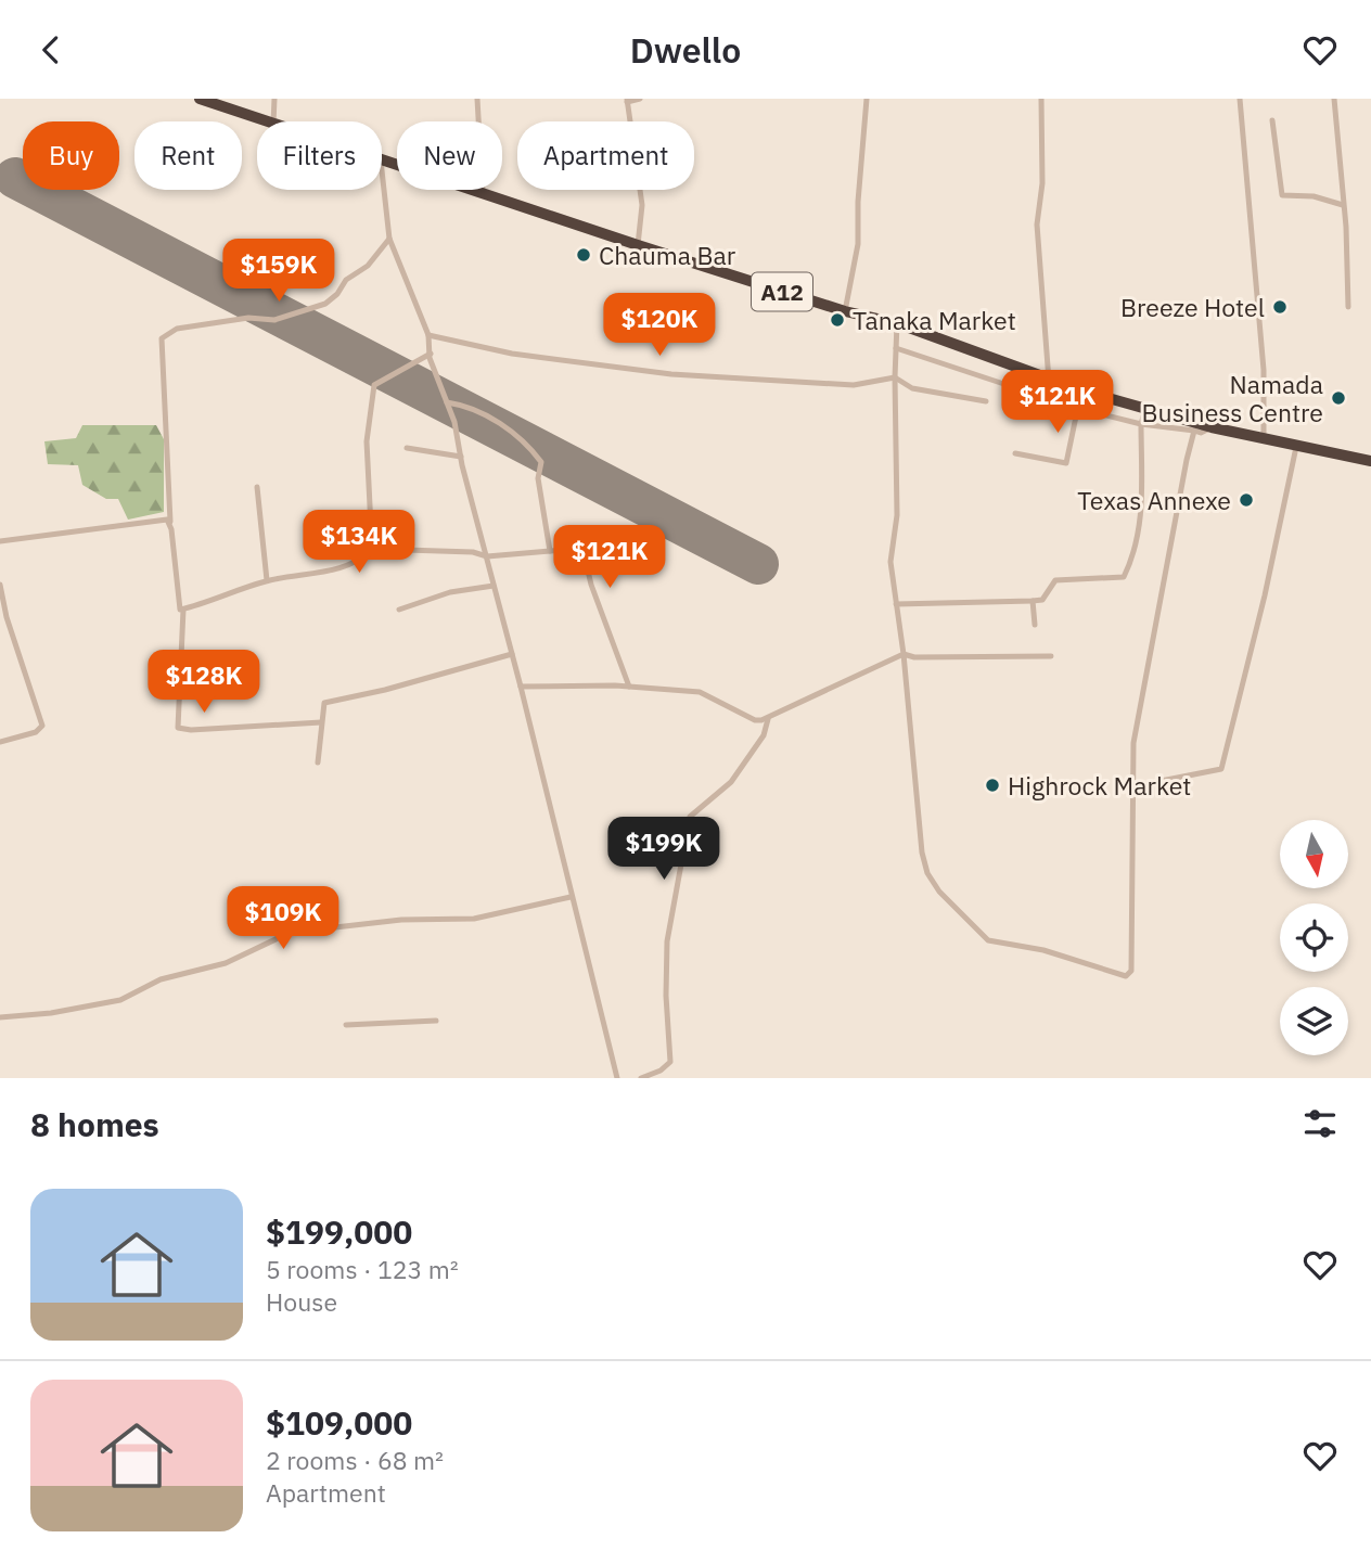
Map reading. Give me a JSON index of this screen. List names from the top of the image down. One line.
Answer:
{"streets":{"highway":["A12"]},"places":["Chauma Bar","Breeze Hotel","Tanaka Market","Namada Business Centre","Texas Annexe","Highrock Market"],"north":"bottom","page":{"header":"Dwello","chip":["Buy","Rent","Filters","New","Apartment"],"price":["$159K","$120K","$121K","$134K","$121K","$128K","$199K","$109K"],"heading":"8 homes","list":[{"name":"$199,000","note":"5 rooms · 123 m² · House"},{"name":"$109,000","note":"2 rooms · 68 m² · Apartment"}]}}
